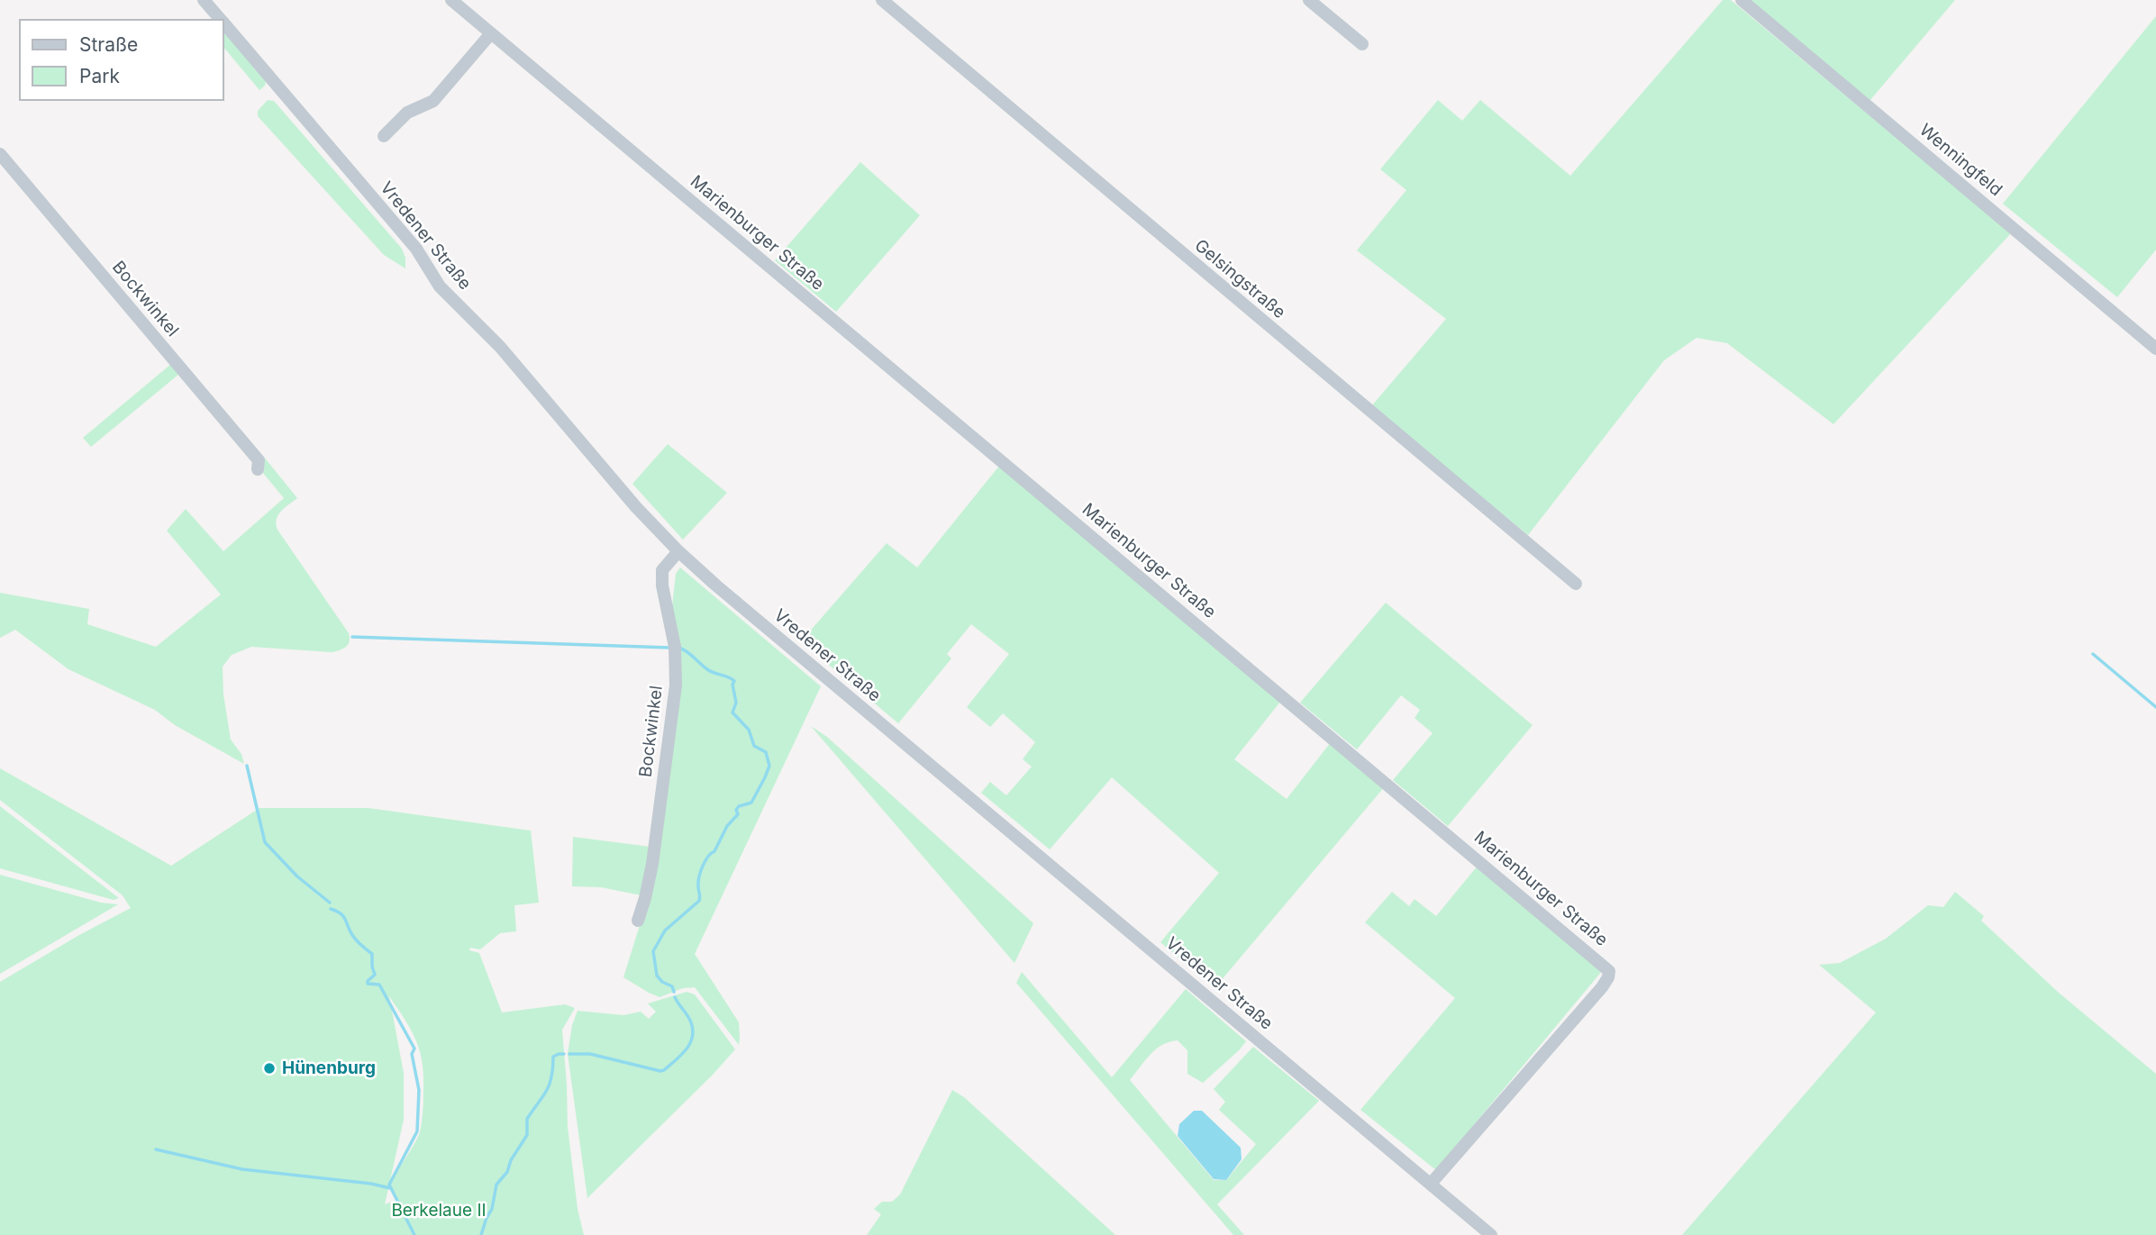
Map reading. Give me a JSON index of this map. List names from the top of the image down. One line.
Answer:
{"streets":{"street":["Wenningfeld","Marienburger Straße","Vredener Straße","Gelsingstraße","Bockwinkel"]},"crossings":[["Marienburger Straße","Vredener Straße"],["Vredener Straße","Bockwinkel"]],"parks":["Berkelaue II"],"places":["Hünenburg"],"legend":["Straße","Park"]}
